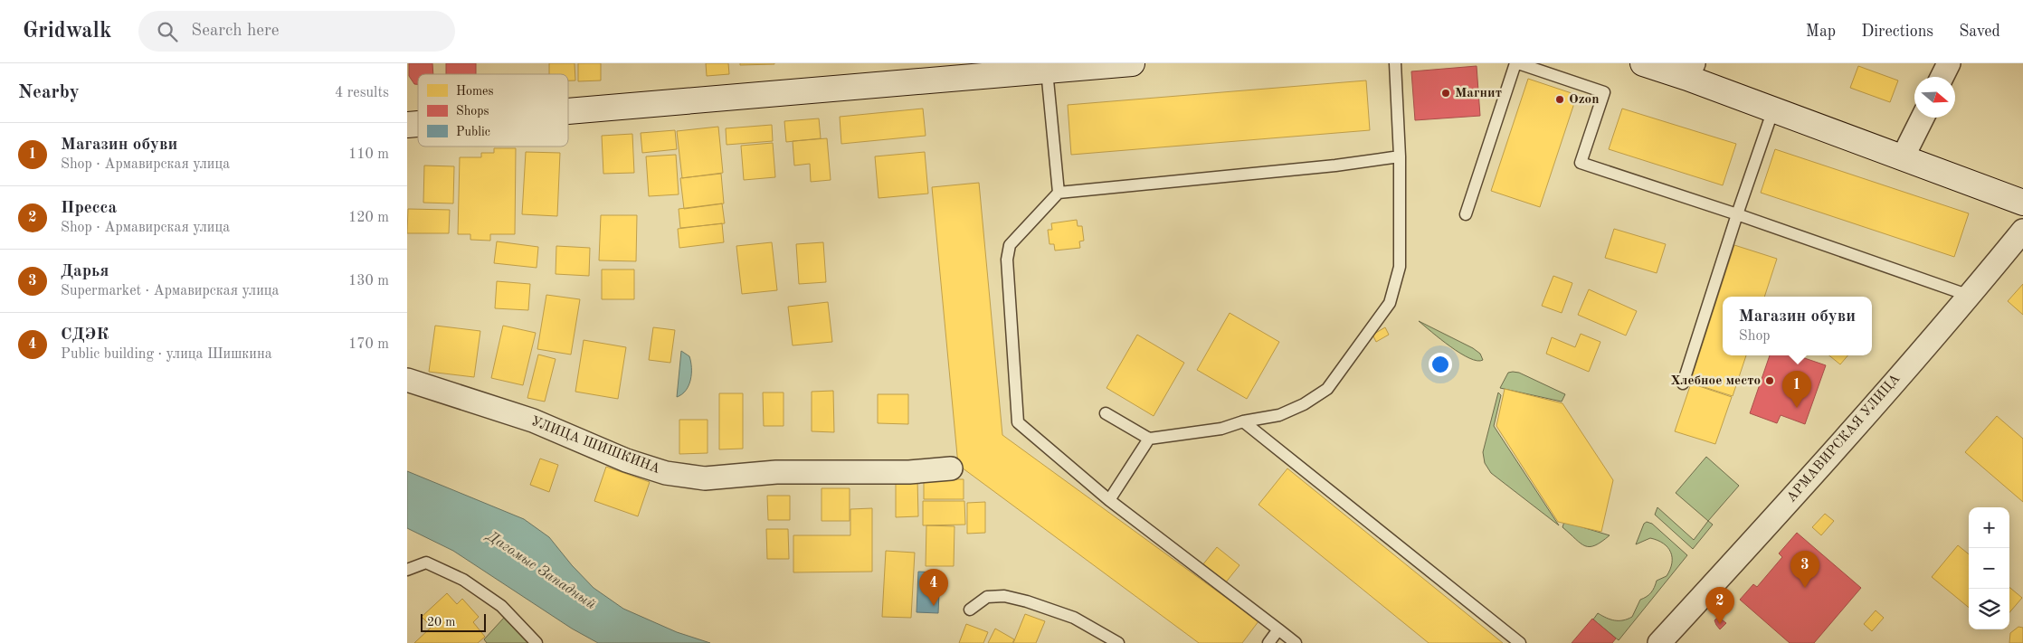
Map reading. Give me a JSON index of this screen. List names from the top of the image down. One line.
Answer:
{"streets":{"street":["АРМАВИРСКАЯ УЛИЦА","УЛИЦА ШИШКИНА"]},"water":["Дагомыс Западный"],"places":["Магнит","Ozon","Хлебное место"],"legend":["Homes","Shops","Public"],"scale_bar":"20 m","north":"right","page":{"header":"Gridwalk","search":"Search here","nav":["Map","Directions","Saved"],"heading":["Nearby","4 results"],"list":[{"mark":"1","name":"Магазин обуви","note":"Shop · Армавирская улица","value":"110 m"},{"mark":"2","name":"Пресса","note":"Shop · Армавирская улица","value":"120 m"},{"mark":"3","name":"Дарья","note":"Supermarket · Армавирская улица","value":"130 m"},{"mark":"4","name":"СДЭК","note":"Public building · улица Шишкина","value":"170 m"}],"popup":["Магазин обуви","Shop"],"pins":["1","3","4","2"],"map_buttons":["+","−"],"scale":"20 m"}}
